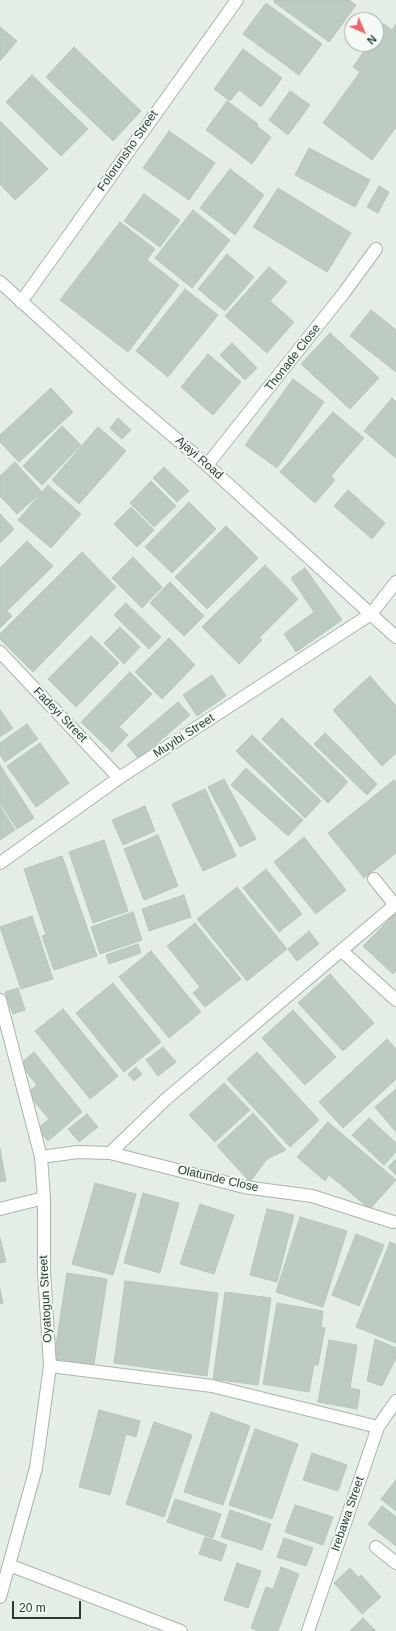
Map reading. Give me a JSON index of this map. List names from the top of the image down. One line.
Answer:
{"streets":{"street":["Folorunsho Street","Thonade Close","Ajayi Road","Fadeyi Street","Muyibi Street","Olatunde Close","Oyatogun Street","Irebawa Street"]},"crossings":[["Folorunsho Street","Ajayi Road"],["Thonade Close","Ajayi Road"],["Ajayi Road","Muyibi Street"],["Fadeyi Street","Muyibi Street"],["Olatunde Close","Oyatogun Street"]],"scale_bar":"20 m","north":"bottom right"}
